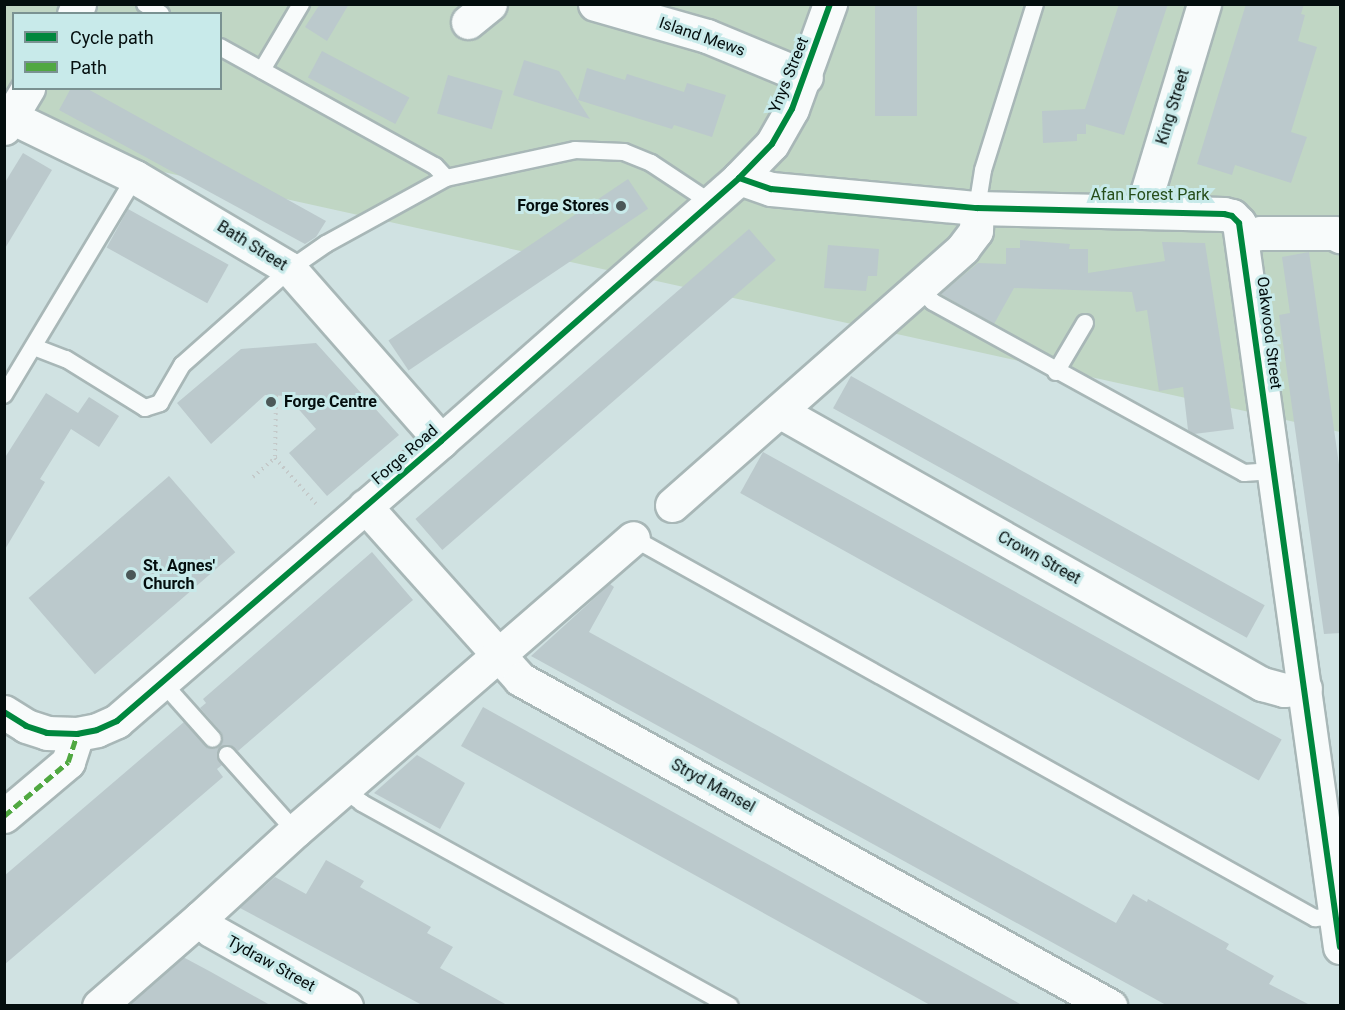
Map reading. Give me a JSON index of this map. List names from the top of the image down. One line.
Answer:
{"streets":{"street":["Island Mews","Ynys Street","King Street","Bath Street","Oakwood Street","Forge Road","Crown Street","Stryd Mansel","Tydraw Street"]},"crossings":[["Island Mews","Ynys Street"],["Ynys Street","Forge Road"],["Bath Street","Forge Road"],["Oakwood Street","Crown Street"],["Forge Road","Stryd Mansel"]],"parks":["Afan Forest Park"],"places":["Forge Stores","Forge Centre","St. Agnes' Church"],"legend":["Cycle path","Path"]}
